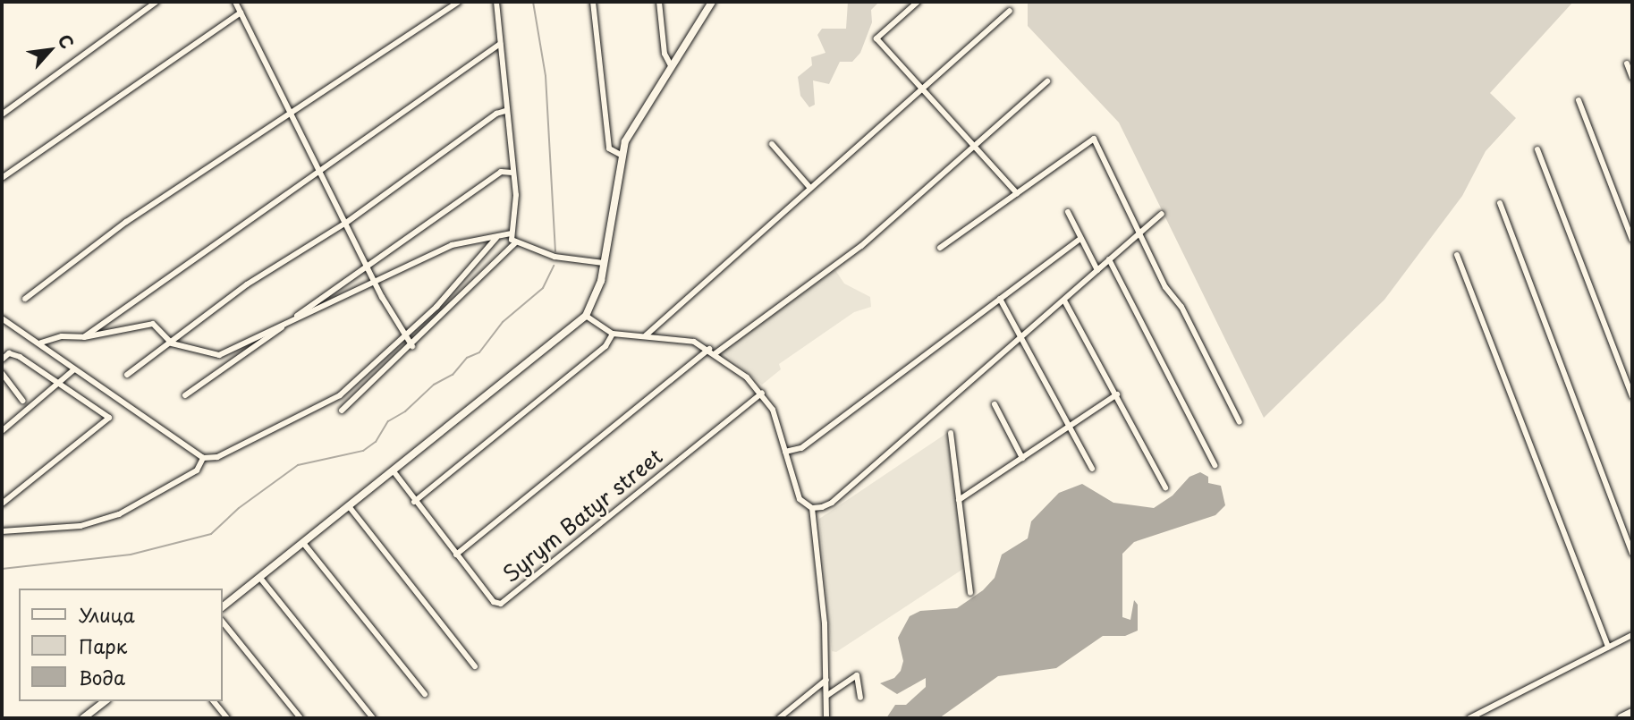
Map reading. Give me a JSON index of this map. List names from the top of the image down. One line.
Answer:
{"streets":{"street":["Syrym Batyr street"]},"legend":["Улица","Парк","Вода"],"north":"top right"}
